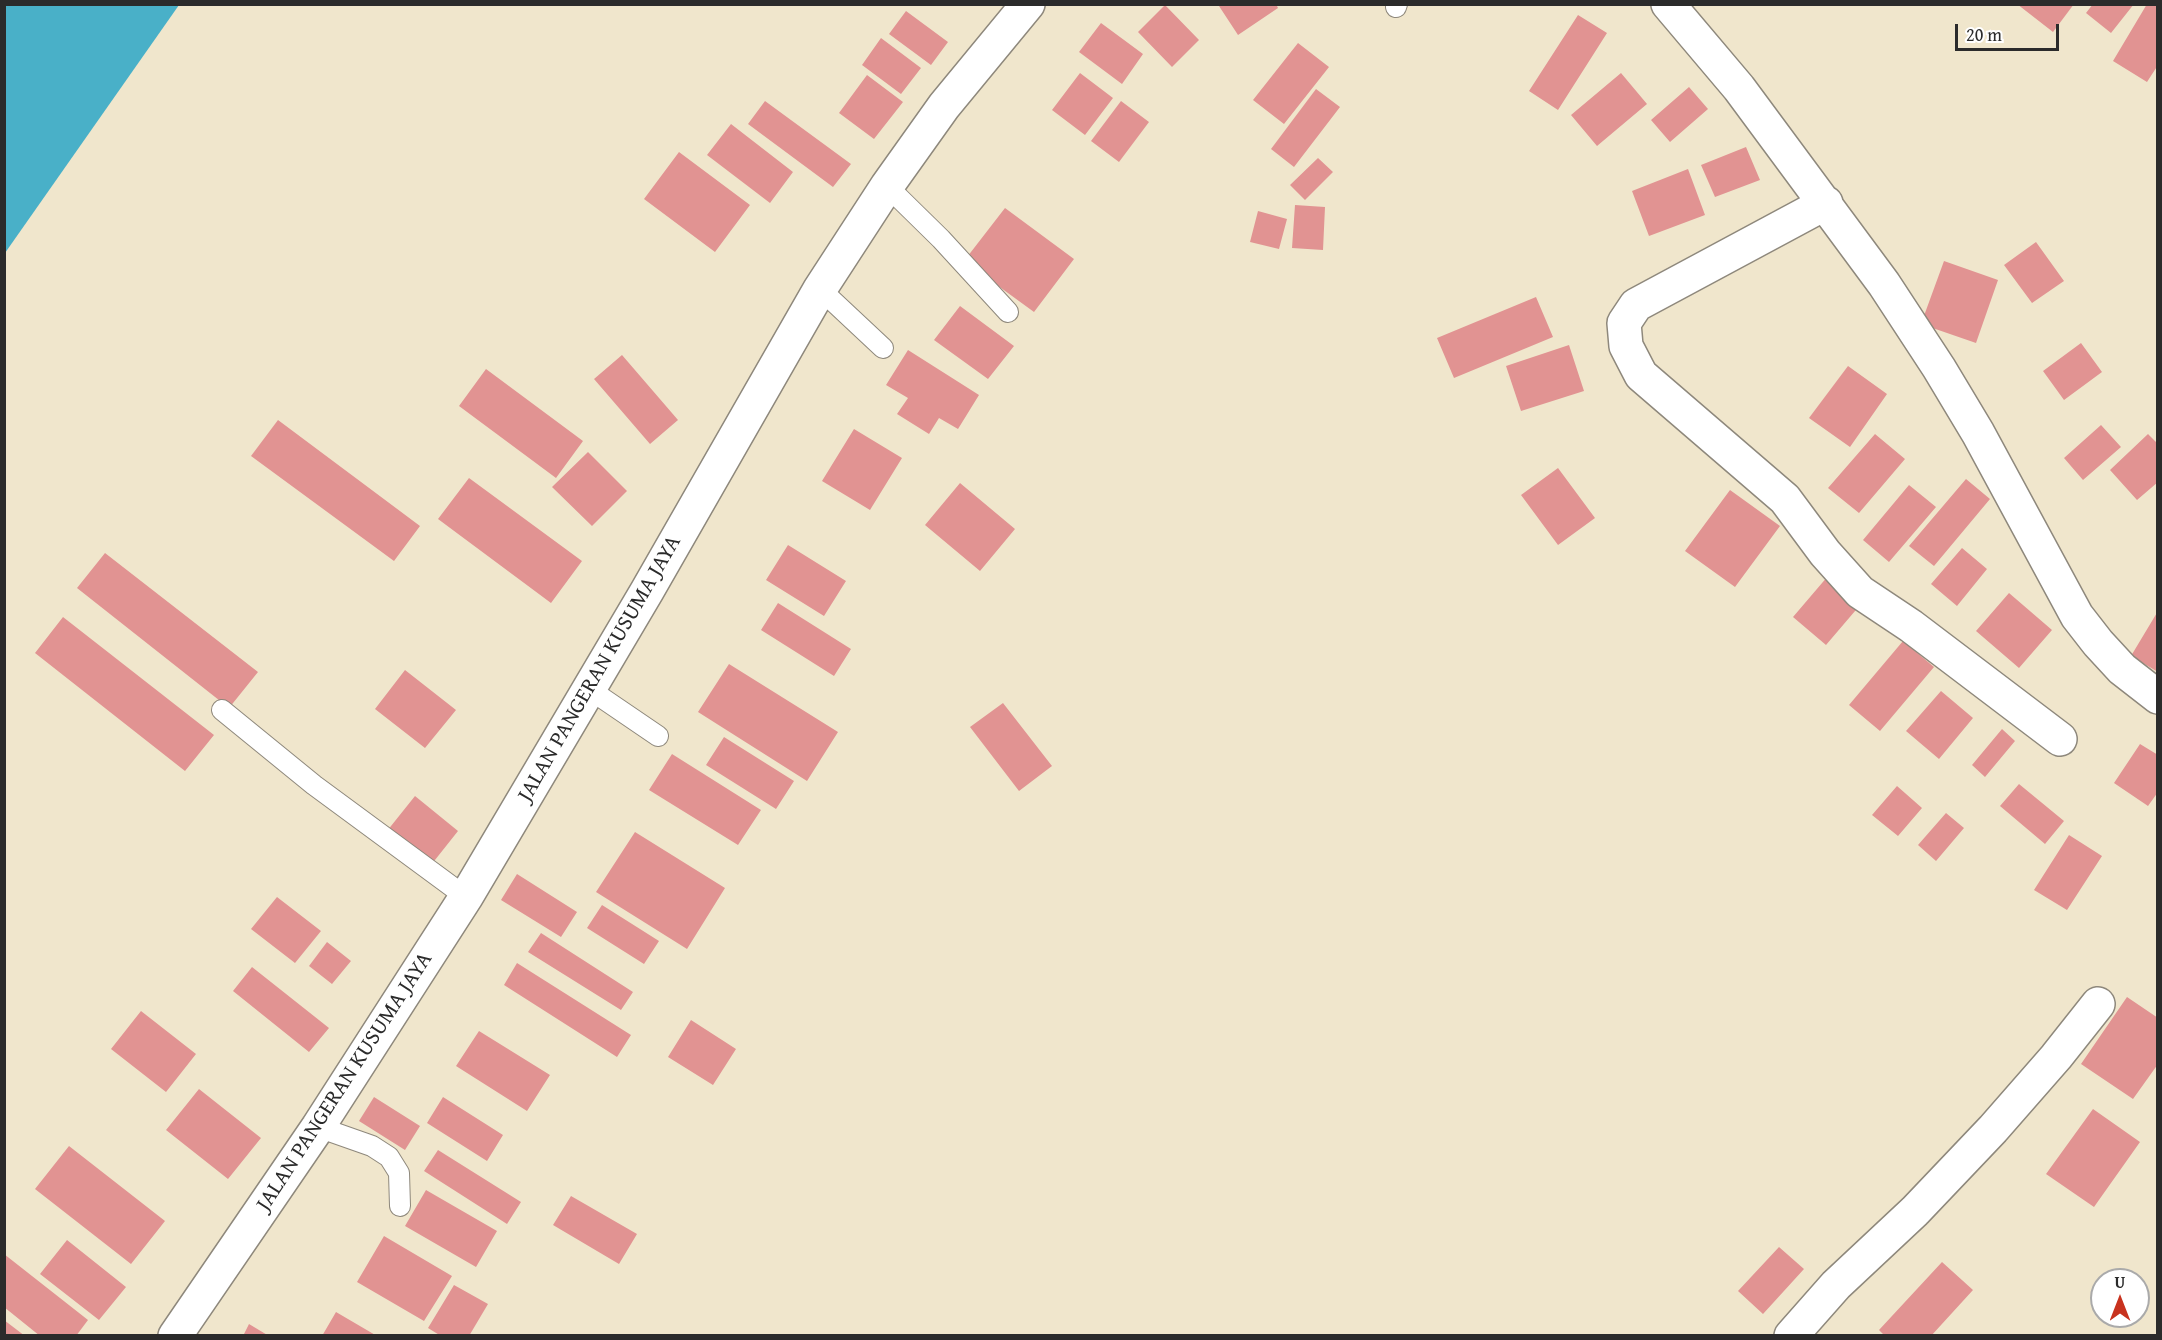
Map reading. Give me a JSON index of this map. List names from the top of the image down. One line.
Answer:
{"streets":{"street":["JALAN PANGERAN KUSUMA JAYA"]},"scale_bar":"20 m","north":"top"}
